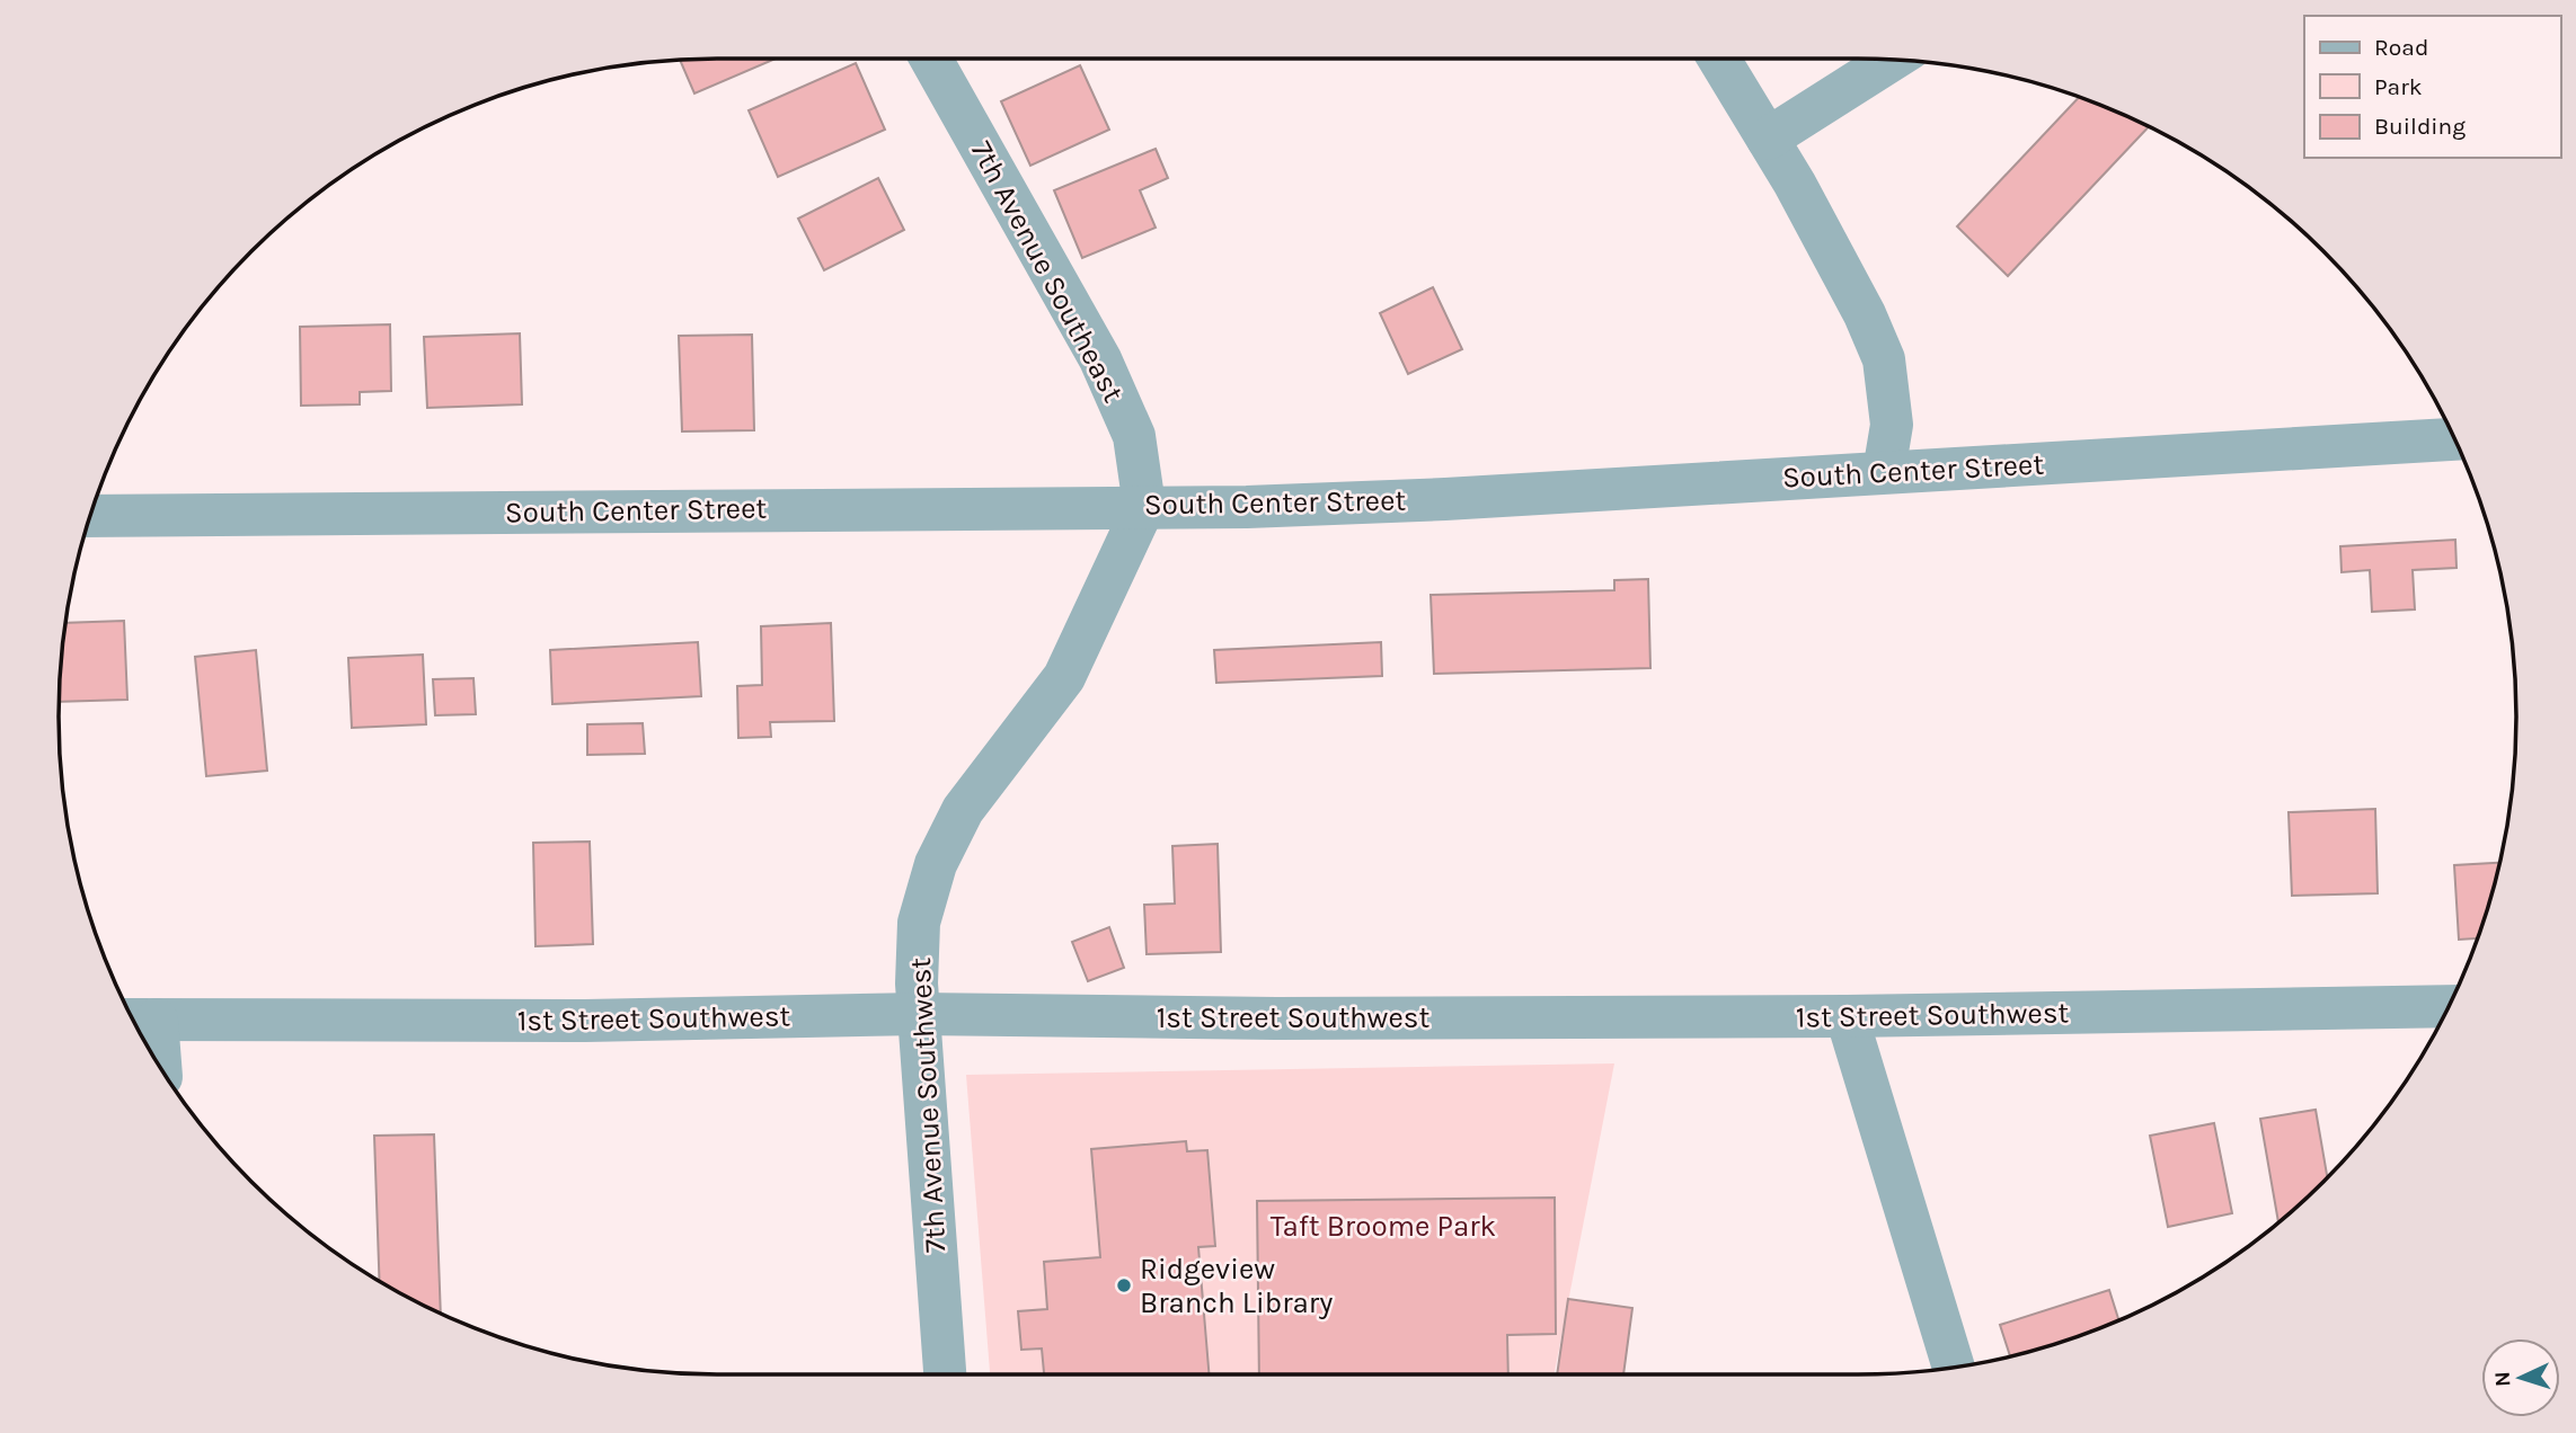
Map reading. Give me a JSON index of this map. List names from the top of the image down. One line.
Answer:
{"streets":{"street":["7th Avenue Southeast","South Center Street","1st Street Southwest","7th Avenue Southwest"]},"crossings":[["7th Avenue Southeast","South Center Street"],["7th Avenue Southeast","7th Avenue Southwest"],["South Center Street","7th Avenue Southwest"],["1st Street Southwest","7th Avenue Southwest"]],"parks":["Taft Broome Park"],"places":["Ridgeview Branch Library"],"legend":["Road","Park","Building"],"north":"left"}
